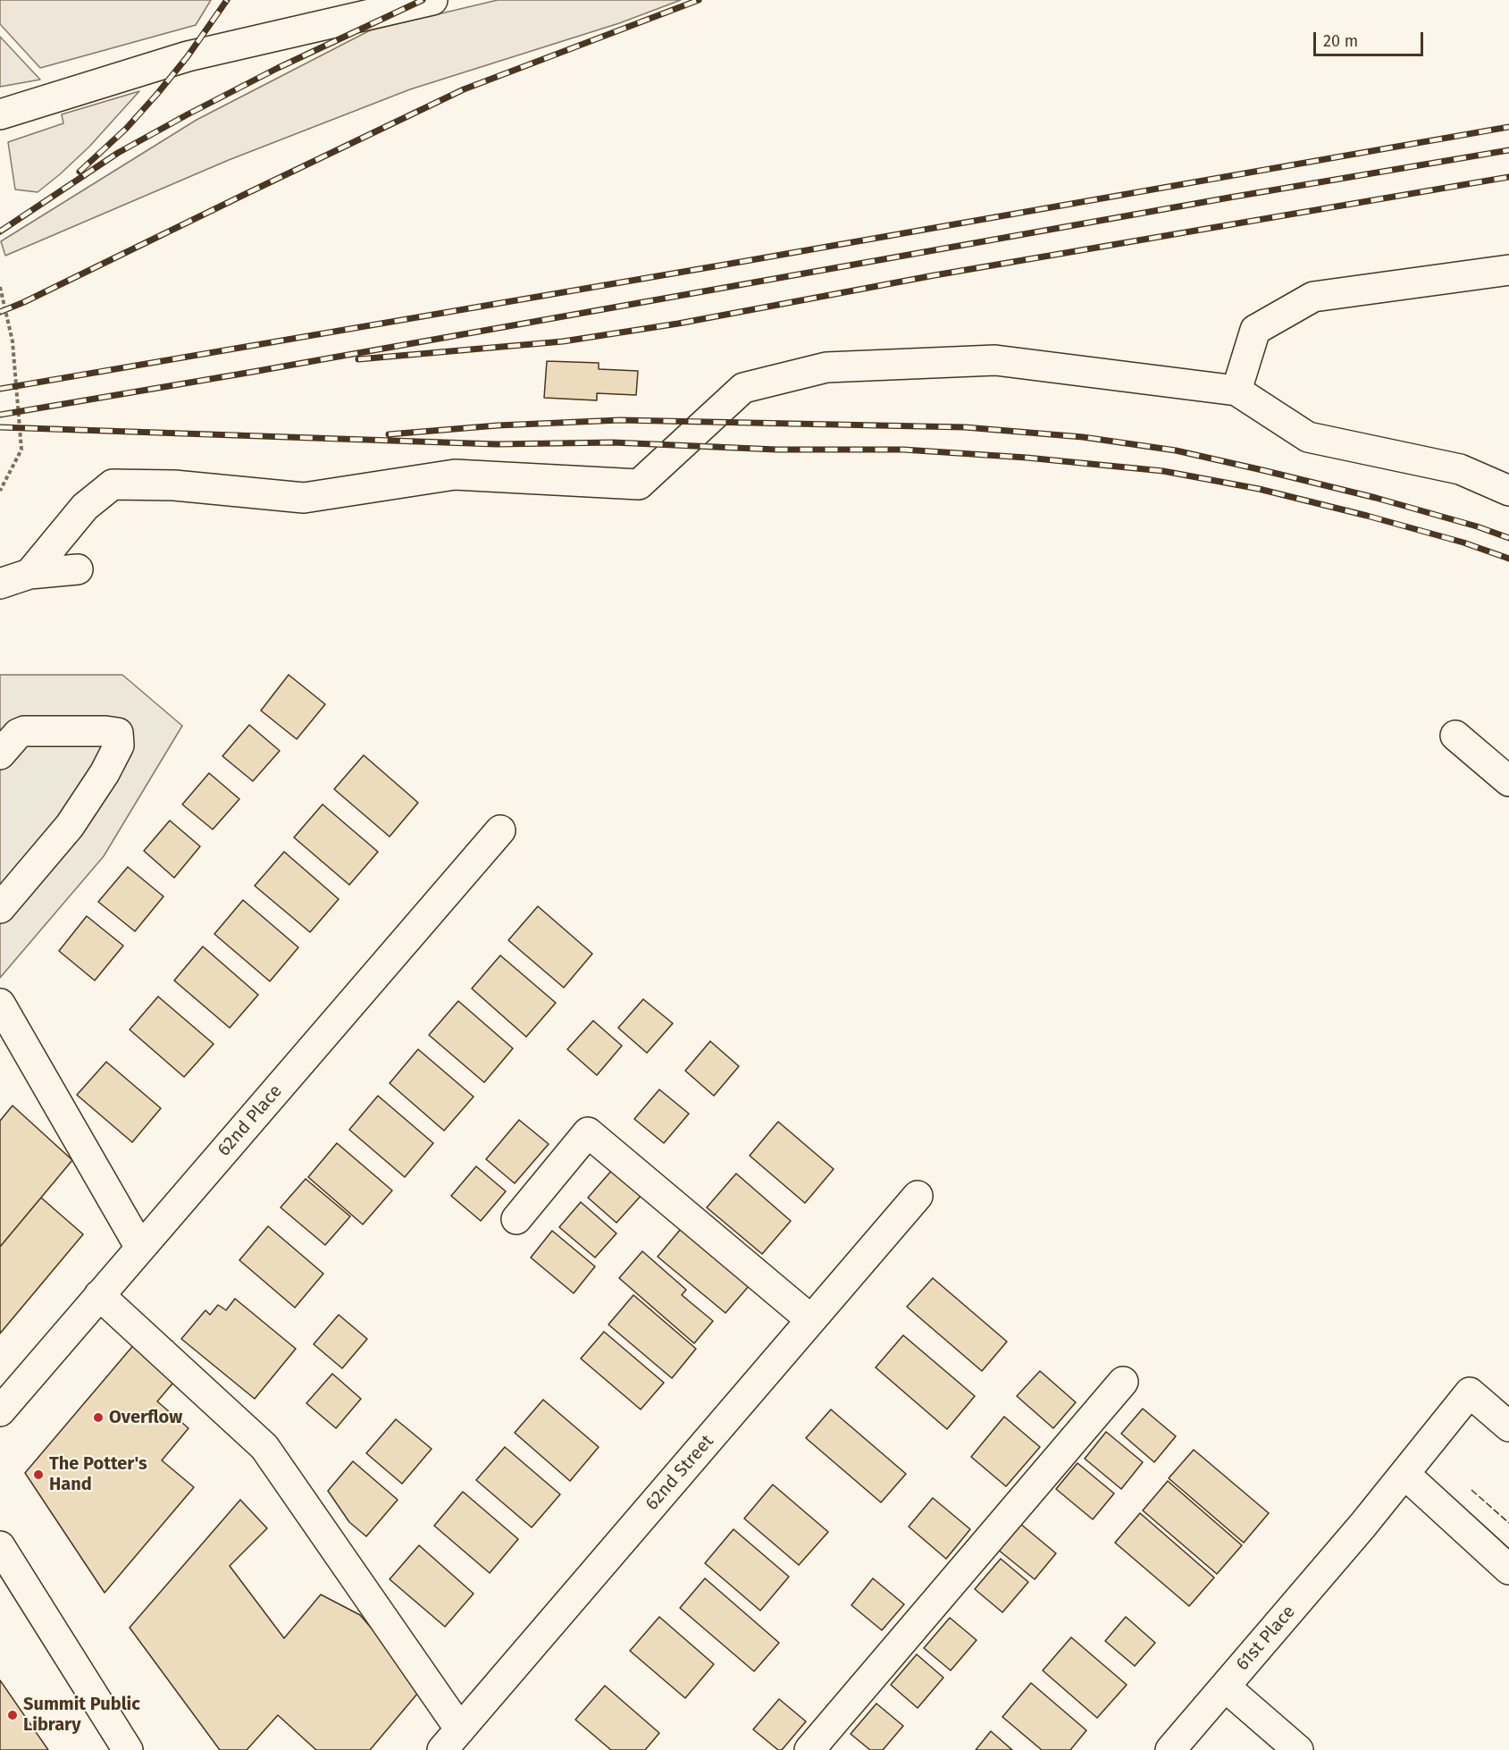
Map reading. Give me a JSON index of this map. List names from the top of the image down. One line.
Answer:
{"streets":{"street":["62nd Place","62nd Street","61st Place"]},"places":["Overflow","The Potter's Hand","Summit Public Library"],"scale_bar":"20 m"}
